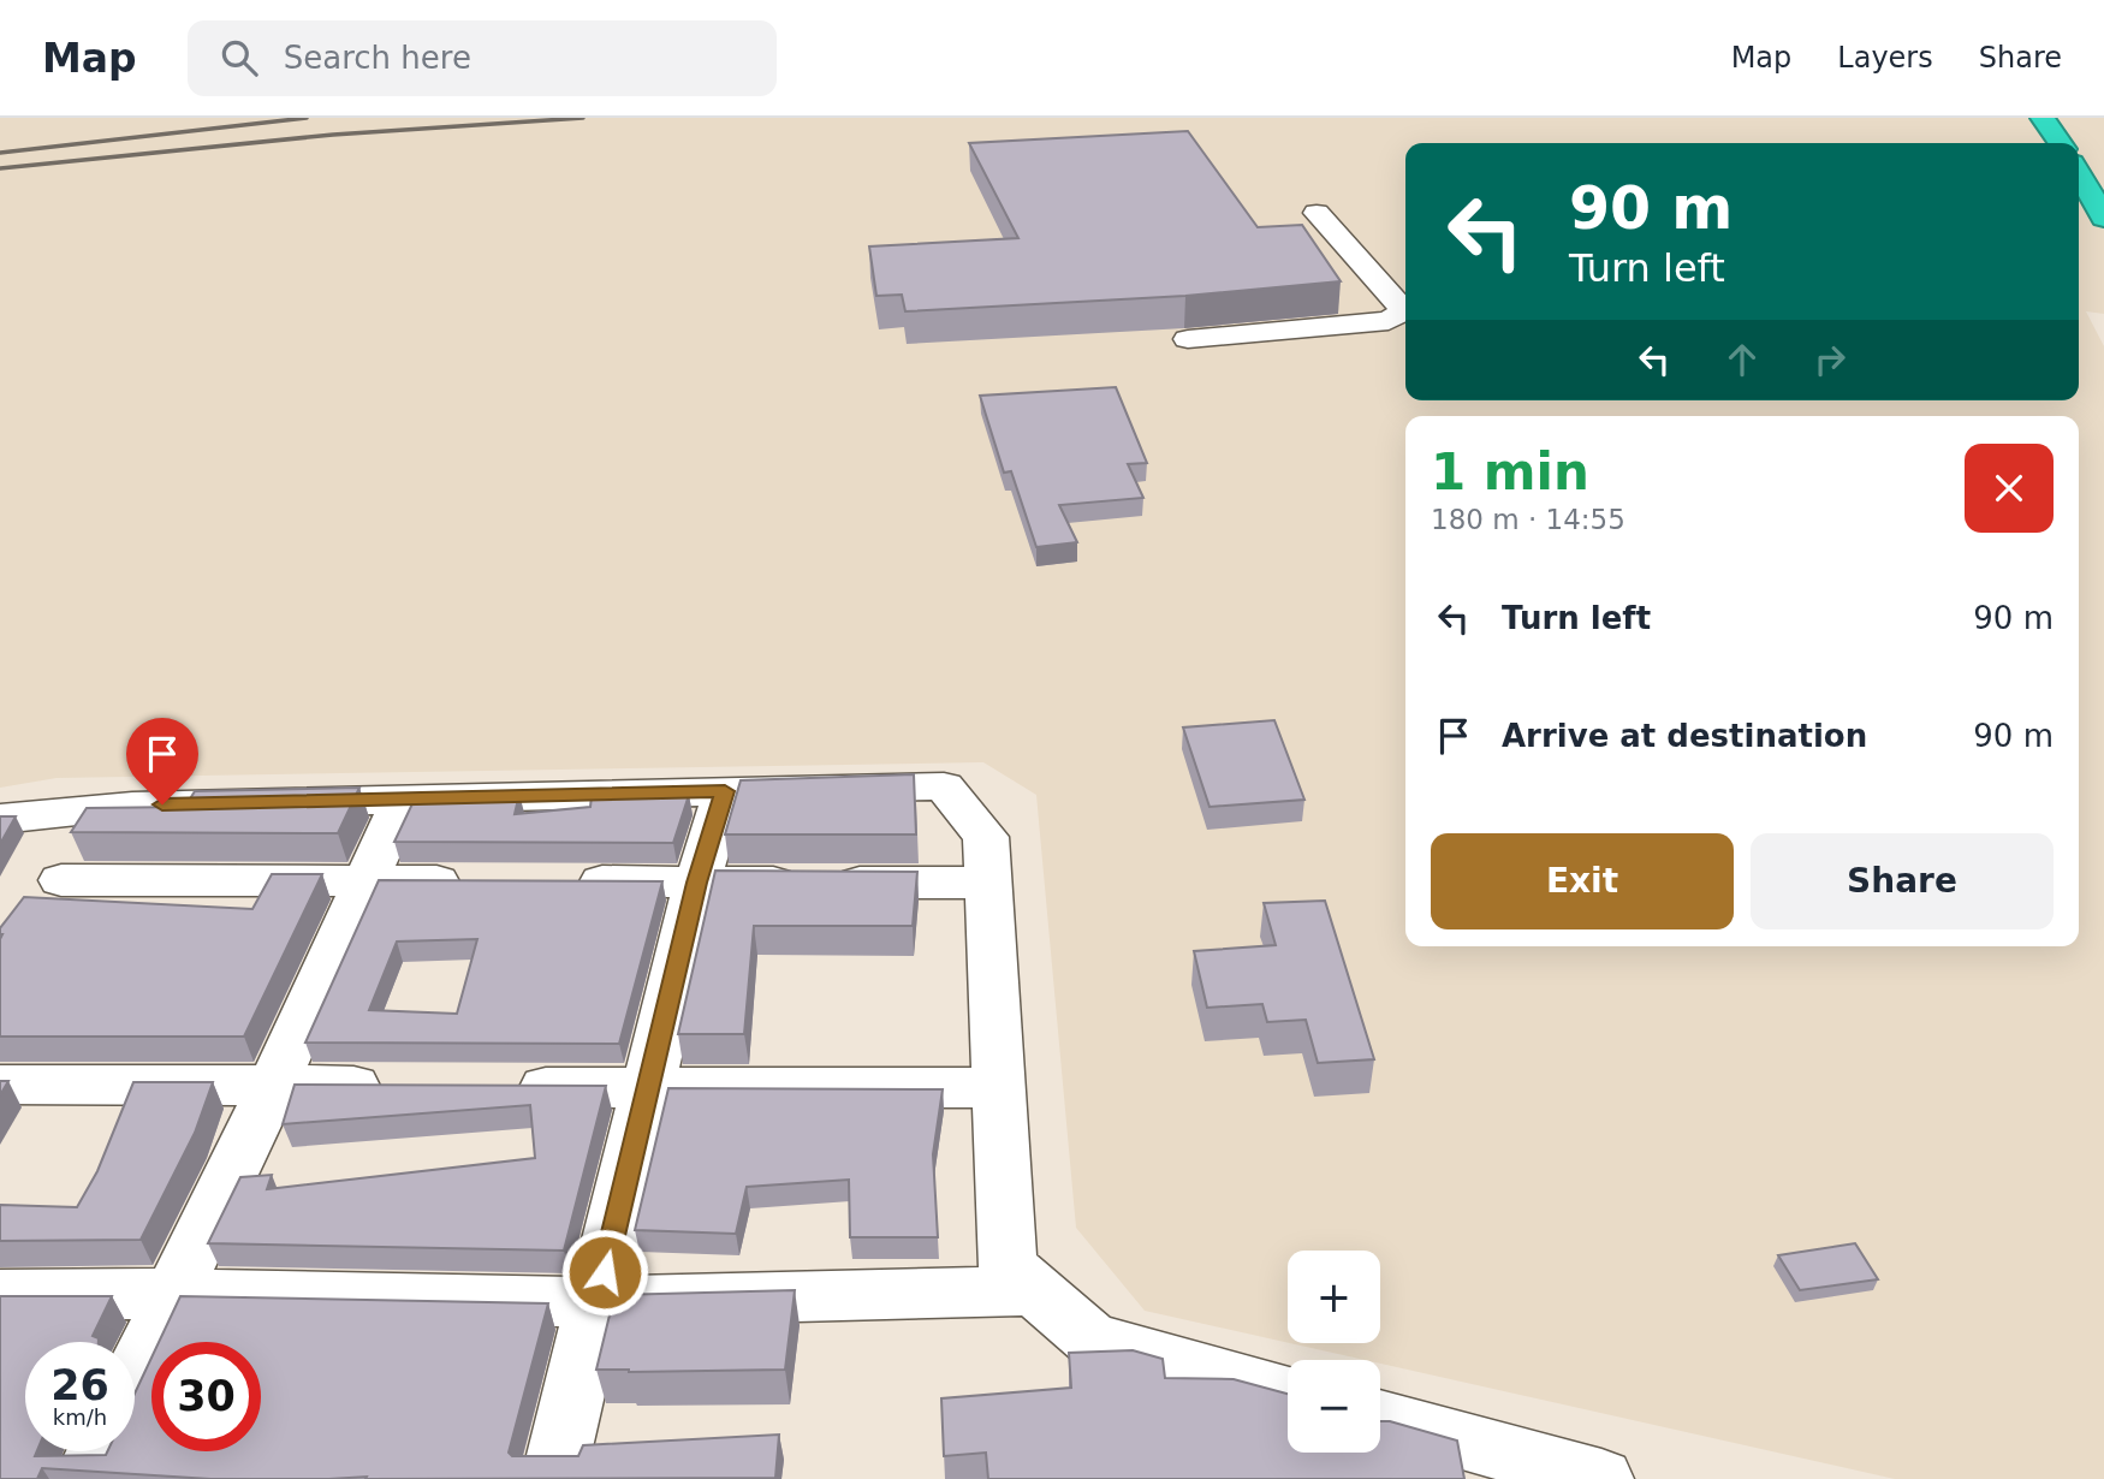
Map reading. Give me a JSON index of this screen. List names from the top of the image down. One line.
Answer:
{"page":{"header":"Map","search":"Search here","nav":["Map","Layers","Share"],"turn":["90 m","Turn left"],"heading":["1 min","180 m · 14:55"],"list":[{"name":"Turn left","value":"90 m"},{"name":"Arrive at destination","value":"90 m"}],"buttons":["Exit","Share"],"map_buttons":["+","−"],"speed":"26 km/h","limit":"30"}}
